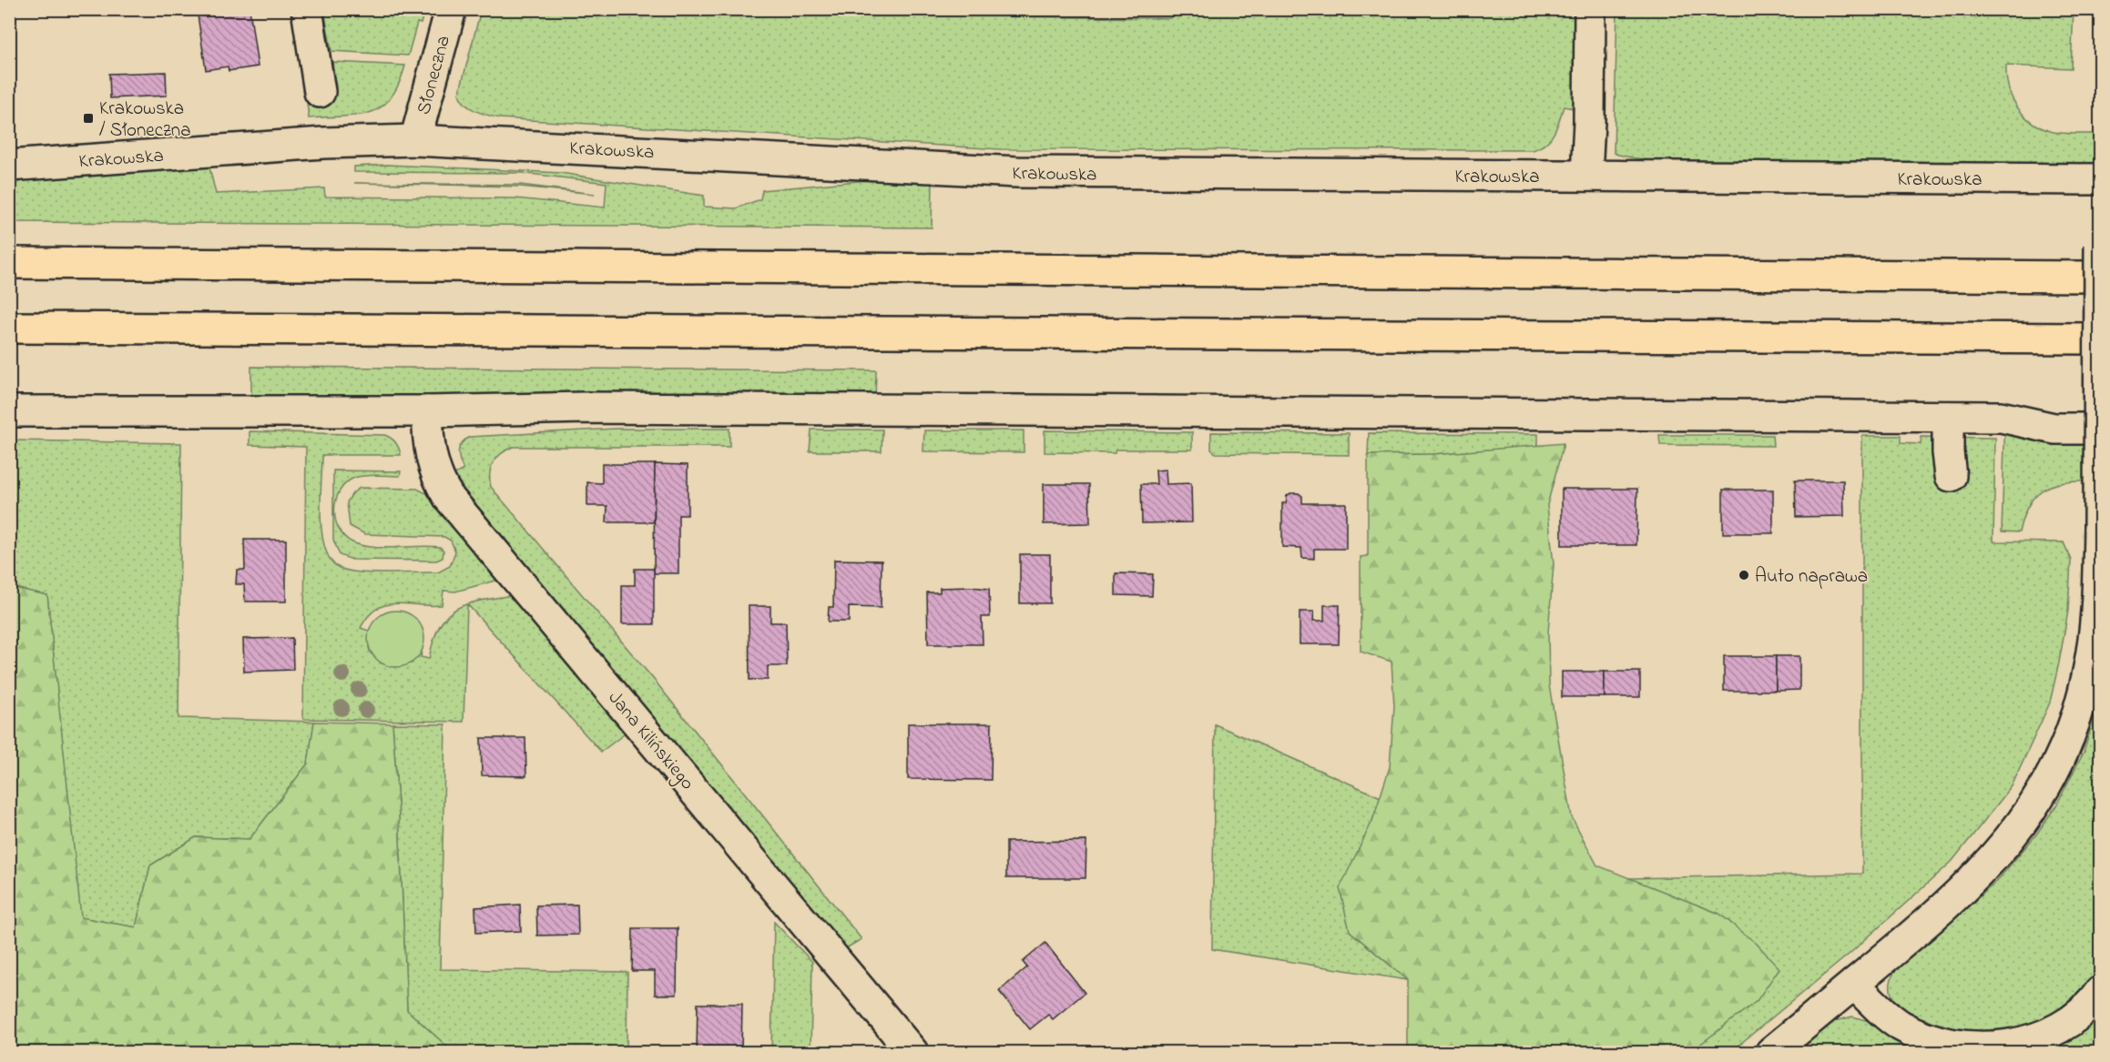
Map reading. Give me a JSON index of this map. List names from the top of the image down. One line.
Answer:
{"streets":{"street":["Słoneczna","Krakowska","Jana Kilińskiego"]},"crossings":[["Słoneczna","Krakowska"]],"places":{"transit":["Krakowska / Słoneczna"],"other":["Auto naprawa"]}}
